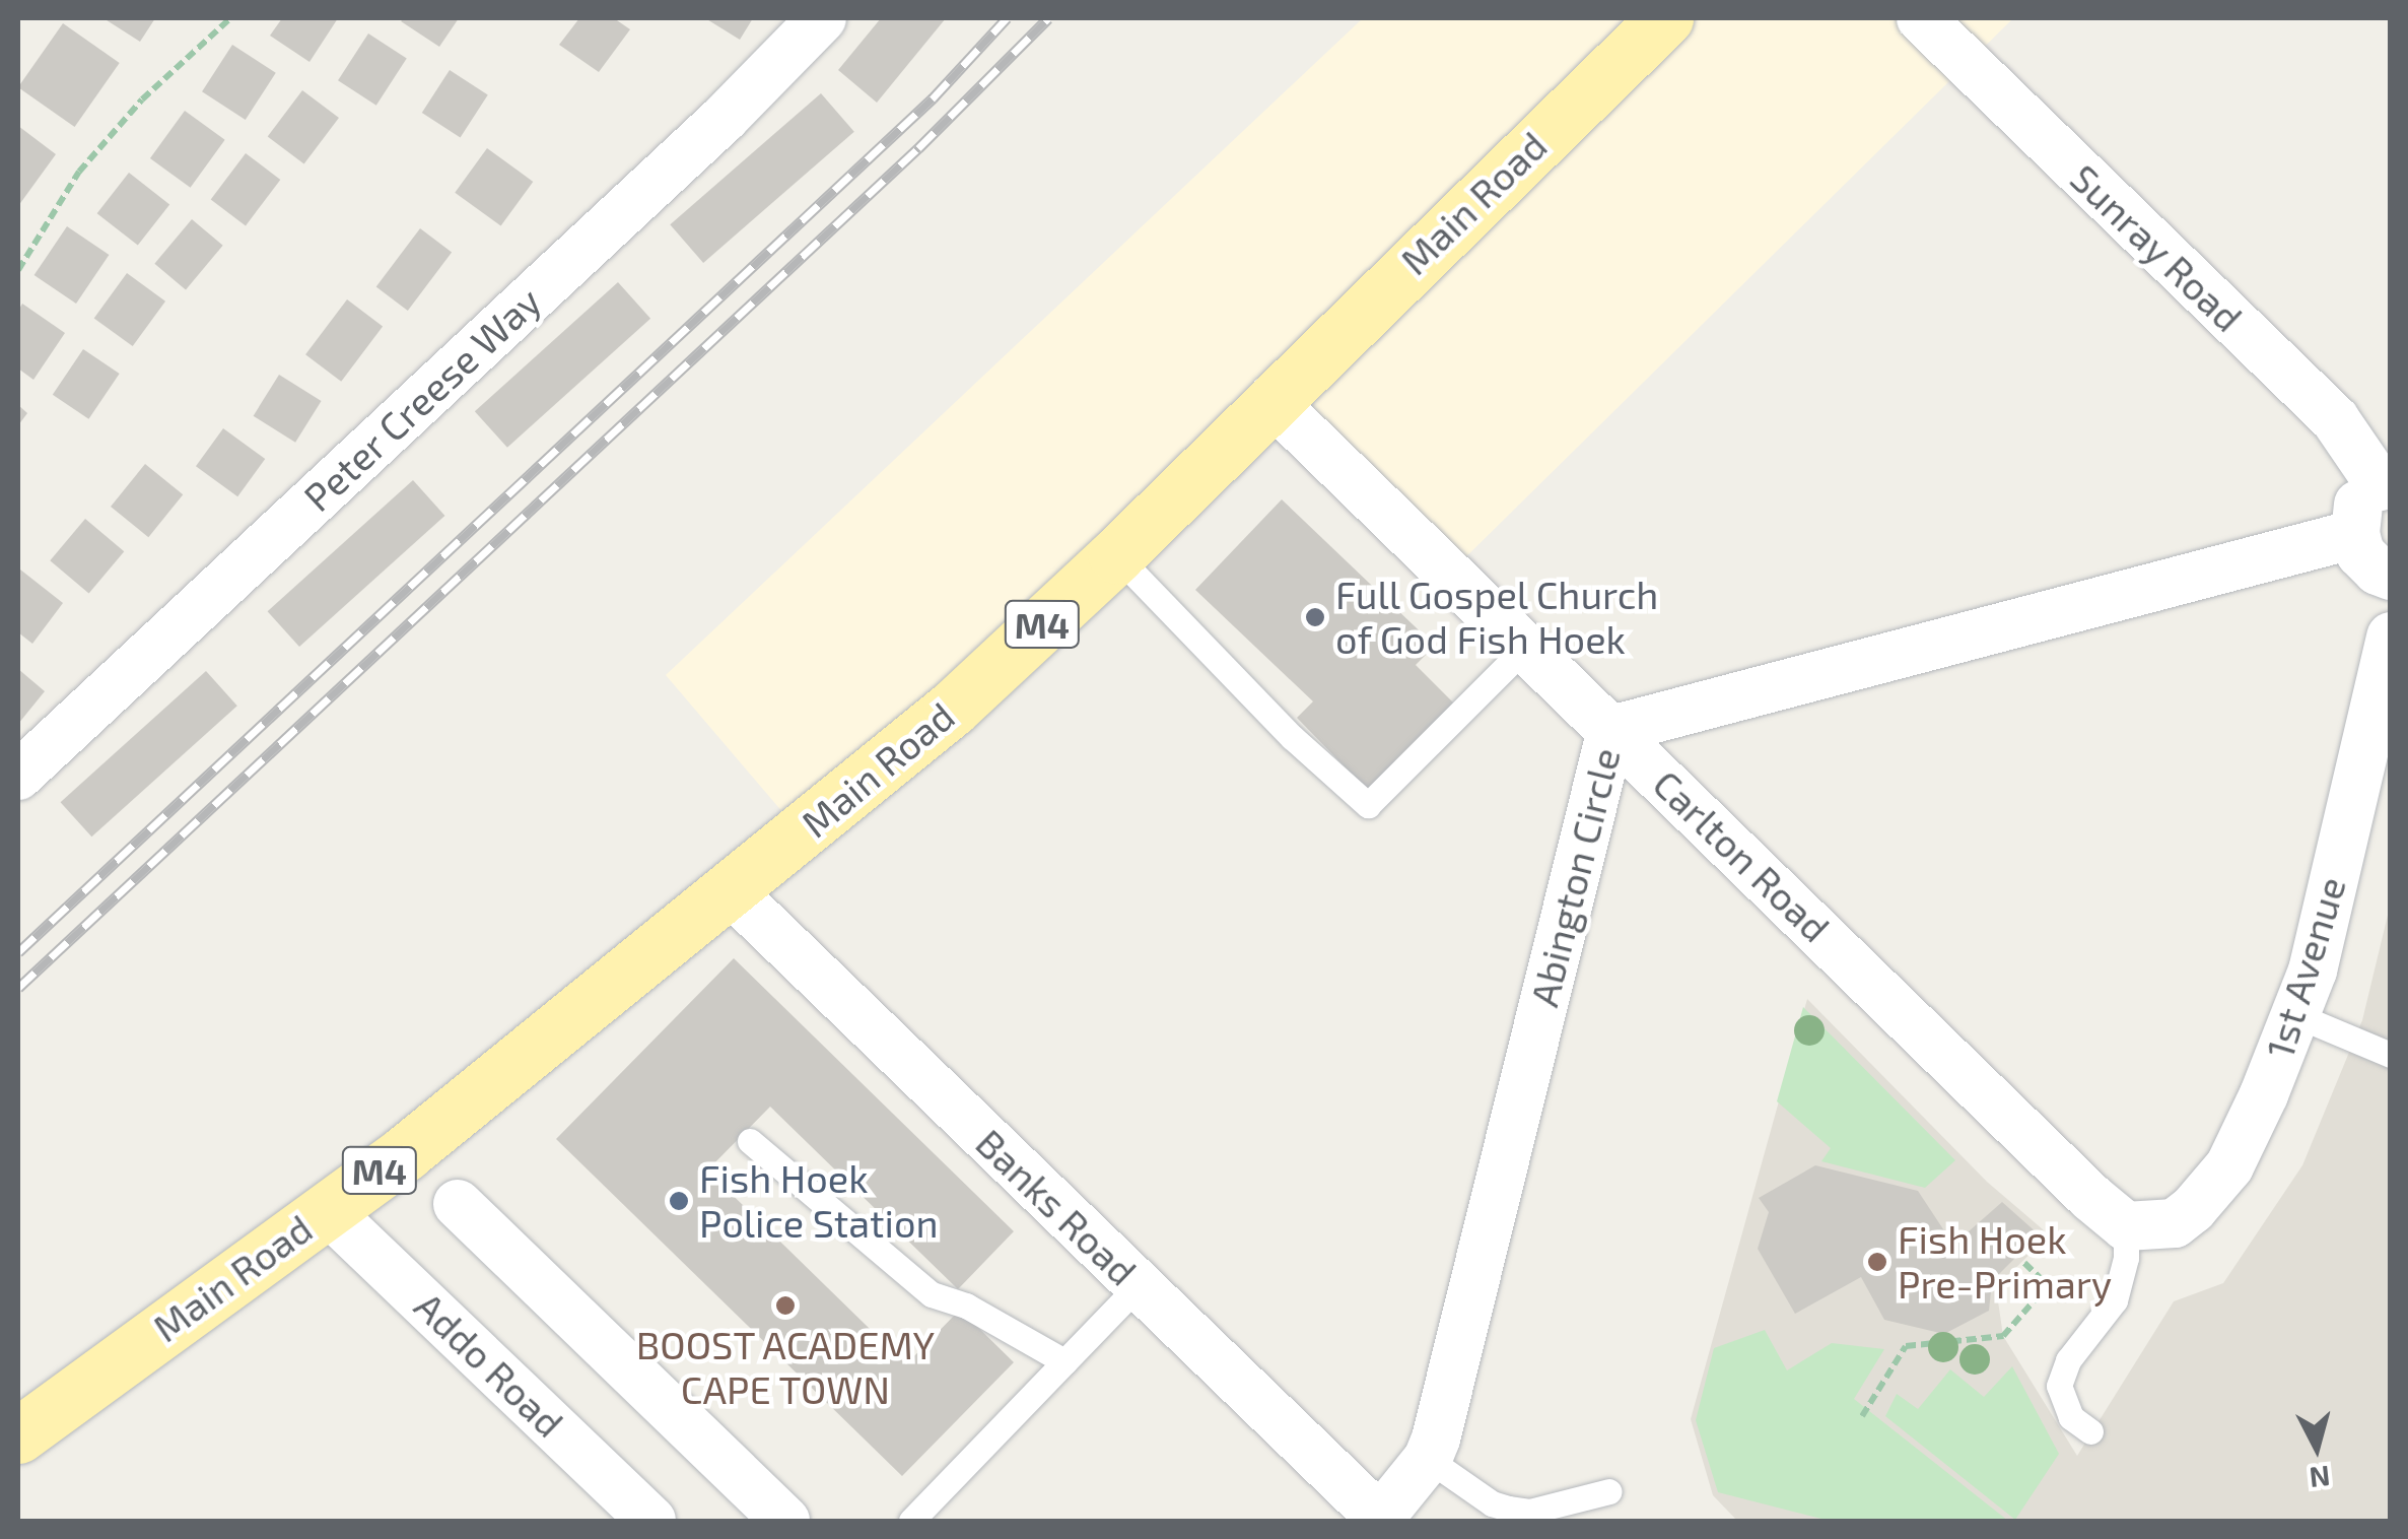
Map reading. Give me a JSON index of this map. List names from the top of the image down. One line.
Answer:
{"streets":{"main road":["Main Road","M4"],"street":["Sunray Road","Peter Creese Way","Carlton Road","Abington Circle","1st Avenue","Banks Road","Addo Road"]},"crossings":[["Main Road","Carlton Road"],["Main Road","Banks Road"],["Main Road","Addo Road"],["Carlton Road","Abington Circle"],["Carlton Road","1st Avenue"],["Abington Circle","Banks Road"]],"places":["Full Gospel Church of God Fish Hoek","Fish Hoek Police Station","Fish Hoek Pre-Primary","BOOST ACADEMY CAPE TOWN"],"north":"bottom"}
